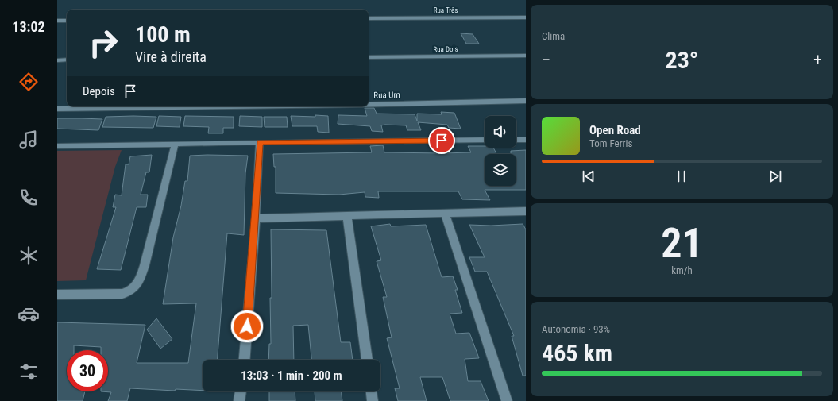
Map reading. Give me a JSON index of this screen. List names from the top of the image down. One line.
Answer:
{"streets":{"street":["Rua Três","Rua Dois","Rua Um"]},"page":{"tabs":"13:02","tile":["Clima",["21","km/h"],["Autonomia · 93%","465 km"]],"turn":["100 m","Vire à direita"],"heat":["−","23°","+"],"then":"Depois","song":["Open Road","Tom Ferris"],"limit":"30","trip":"13:03 · 1 min · 200 m"}}
